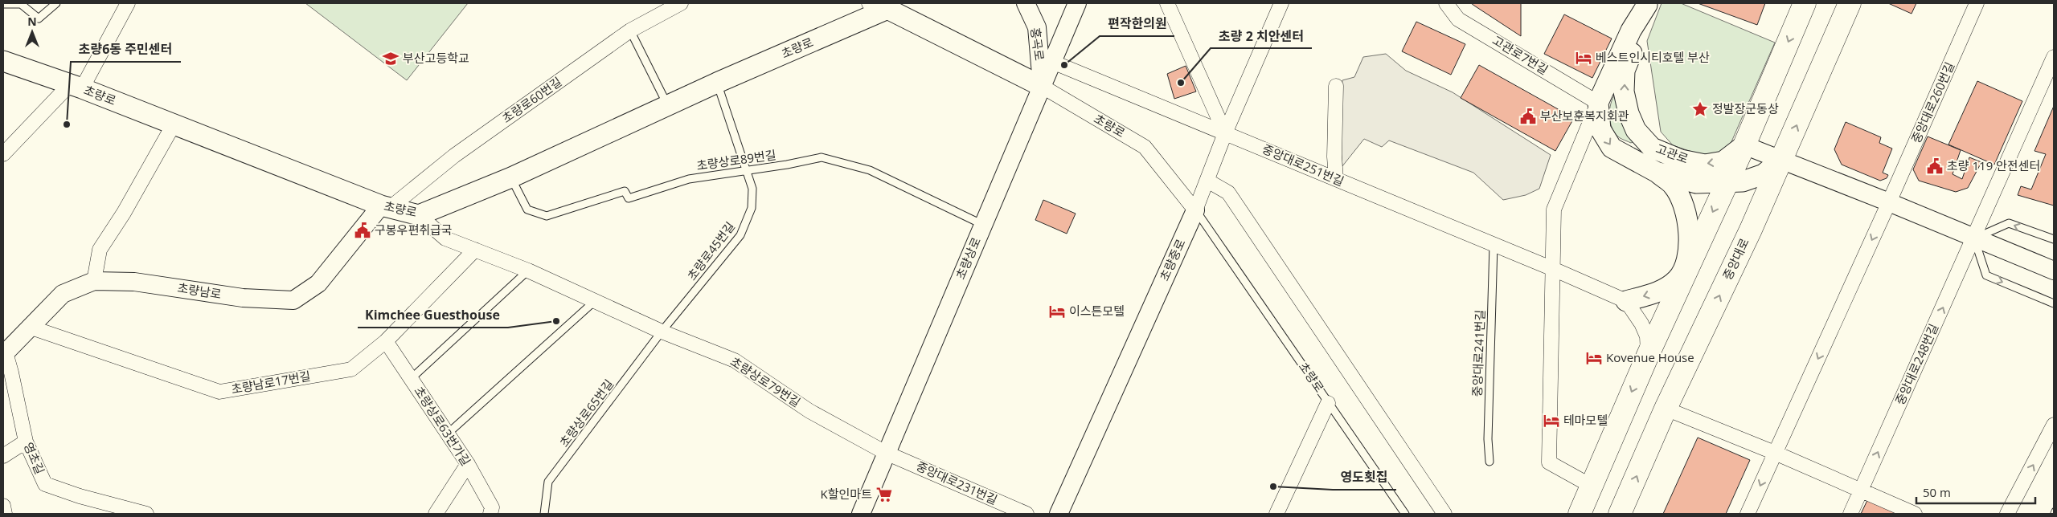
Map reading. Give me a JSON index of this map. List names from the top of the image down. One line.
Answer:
{"streets":{"main road":["초량로","고관로","중앙대로"],"street":["홍곡로","고관로7번길","초량로60번길","중앙대로260번길","중앙대로251번길","초량상로","초량중로","초량남로","중앙대로248번길","초량상로79번길","초량남로17번길","초량상로63번가길","영초길","중앙대로231번길"],"lane":["초량상로89번길","초량로45번길","중앙대로241번길","초량상로65번길"]},"crossings":[["홍곡로","초량로"],["홍곡로","초량상로"],["초량로","초량로60번길"],["초량로","초량상로89번길"],["초량로","초량로45번길"],["초량로","초량상로"],["초량로","초량중로"],["초량로","초량남로"],["초량로","초량상로79번길"],["고관로7번길","고관로"],["초량로60번길","초량남로"],["고관로","중앙대로"],["초량상로89번길","초량로45번길"],["초량상로89번길","초량상로"],["중앙대로251번길","초량상로"],["중앙대로251번길","초량중로"],["중앙대로251번길","중앙대로241번길"],["초량로45번길","초량상로79번길"],["초량로45번길","초량상로65번길"],["초량상로","초량상로79번길"],["초량상로","중앙대로231번길"],["초량남로","초량남로17번길"],["초량남로","영초길"],["초량상로79번길","초량남로17번길"],["초량상로79번길","초량상로65번길"],["초량상로79번길","중앙대로231번길"],["초량남로17번길","초량상로63번가길"]],"places":{"hotel":["베스트인시티호텔 부산","이스튼모텔","Kovenue House","테마모텔"],"school or university":["부산고등학교"],"other":["편작한의원","초량 2 치안센터","초량6동 주민센터","Kimchee Guesthouse","영도횟집"],"place":["정발장군동상"],"public building":["부산보훈복지회관","초량 119 안전센터","구봉우편취급국"],"supermarket":["K할인마트"]},"scale_bar":"50 m","north":"top"}
